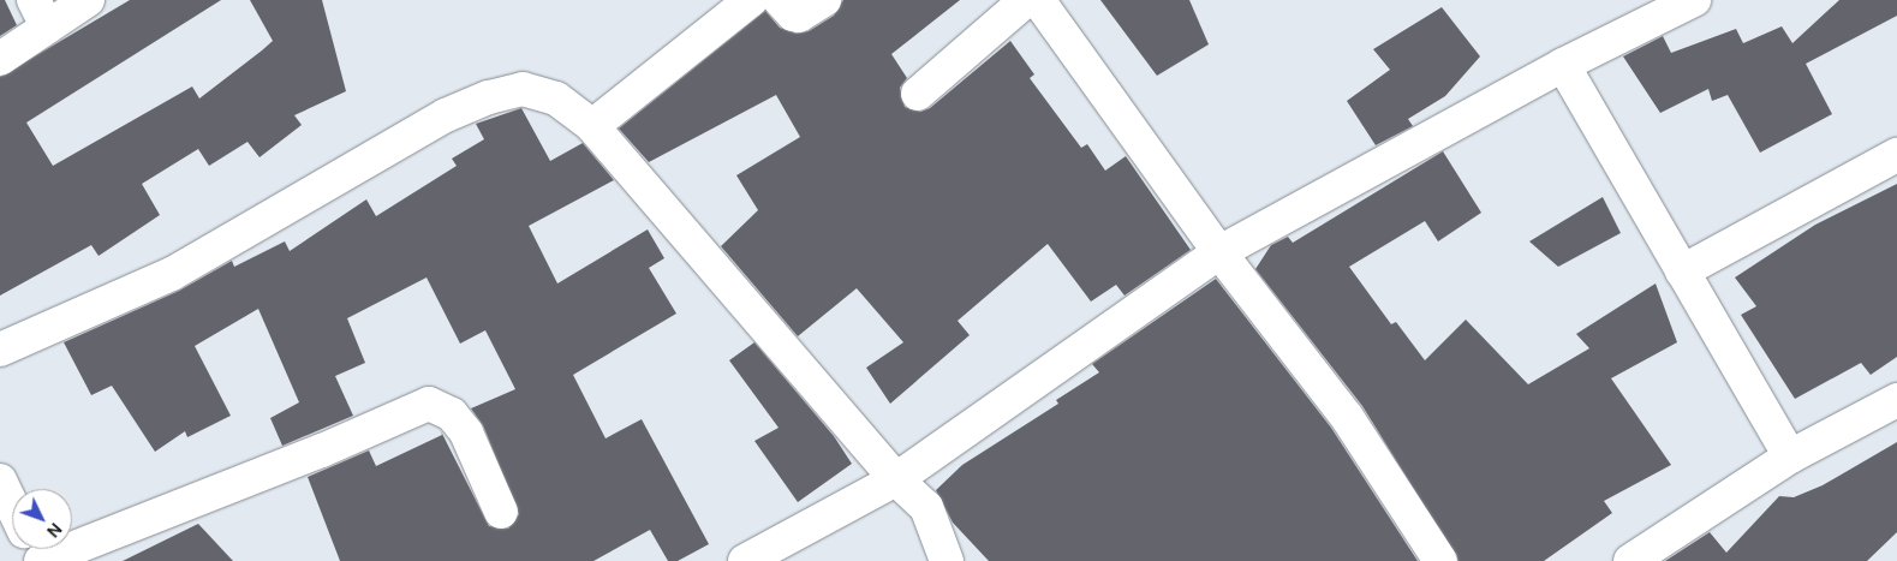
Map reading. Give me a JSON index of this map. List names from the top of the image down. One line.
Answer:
{"north":"bottom right"}
